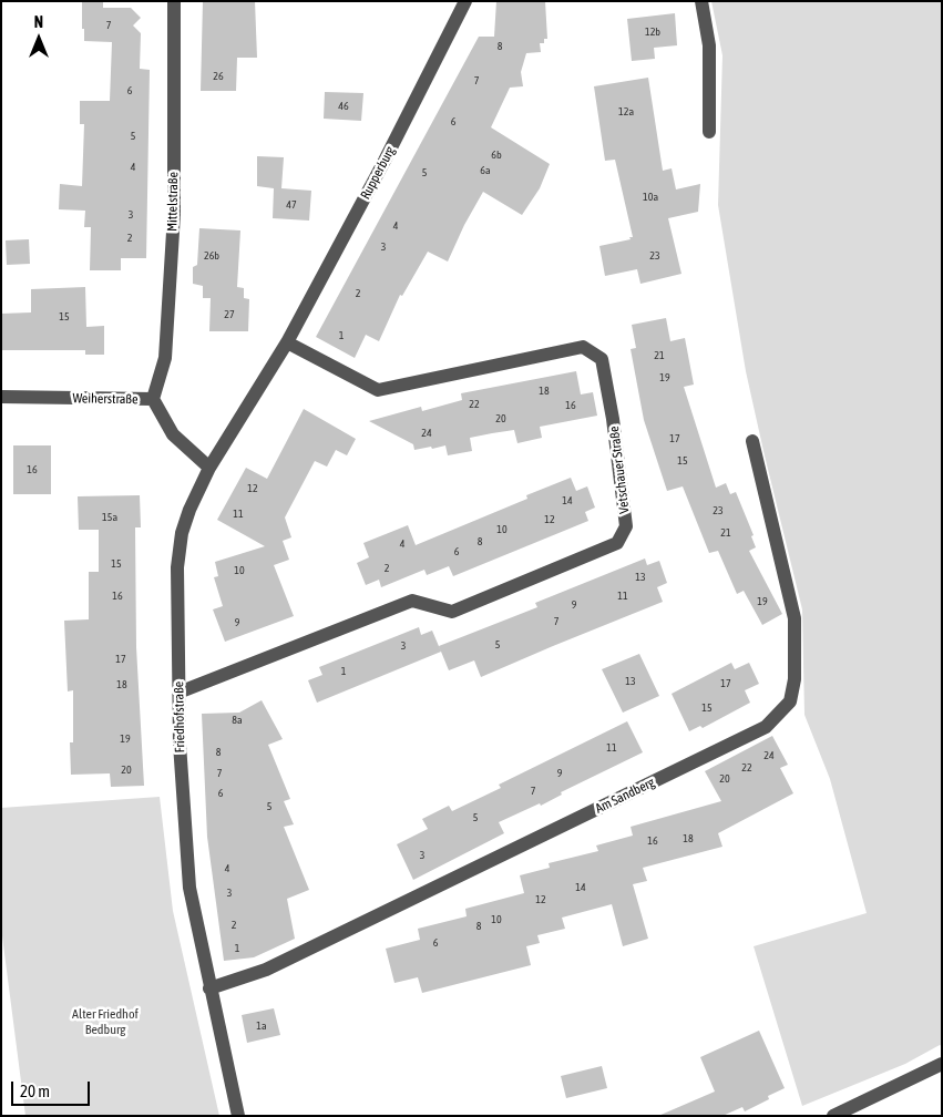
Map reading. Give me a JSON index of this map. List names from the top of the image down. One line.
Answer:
{"streets":{"street":["Rupperburg","Mittelstraße","Weiherstraße","Vetschauer Straße","Friedhofstraße","Am Sandberg"]},"crossings":[["Rupperburg","Vetschauer Straße"],["Rupperburg","Friedhofstraße"],["Mittelstraße","Weiherstraße"],["Weiherstraße","Friedhofstraße"],["Vetschauer Straße","Friedhofstraße"],["Friedhofstraße","Am Sandberg"]],"parks":["Alter Friedhof Bedburg"],"house_numbers":["7","12b","8","26","7","6","46","12a","6","5","6b","4","6a","5","10a","47","3","4","2","3","26b","23","2","27","15","1","21","19","18","22","16","20","24","17","15","16","12","14","23","11","15a","12","10","21","8","4","6","15","2","10","13","16","11","19","9","7","9","5","3","17","1","13","17","18","15","8a","19","11","8","24","22","20","7","9","20","7","6","5","5","18","16","3","4","14","3","12","10","2","8","6","1","1a"],"scale_bar":"20 m","north":"top"}
